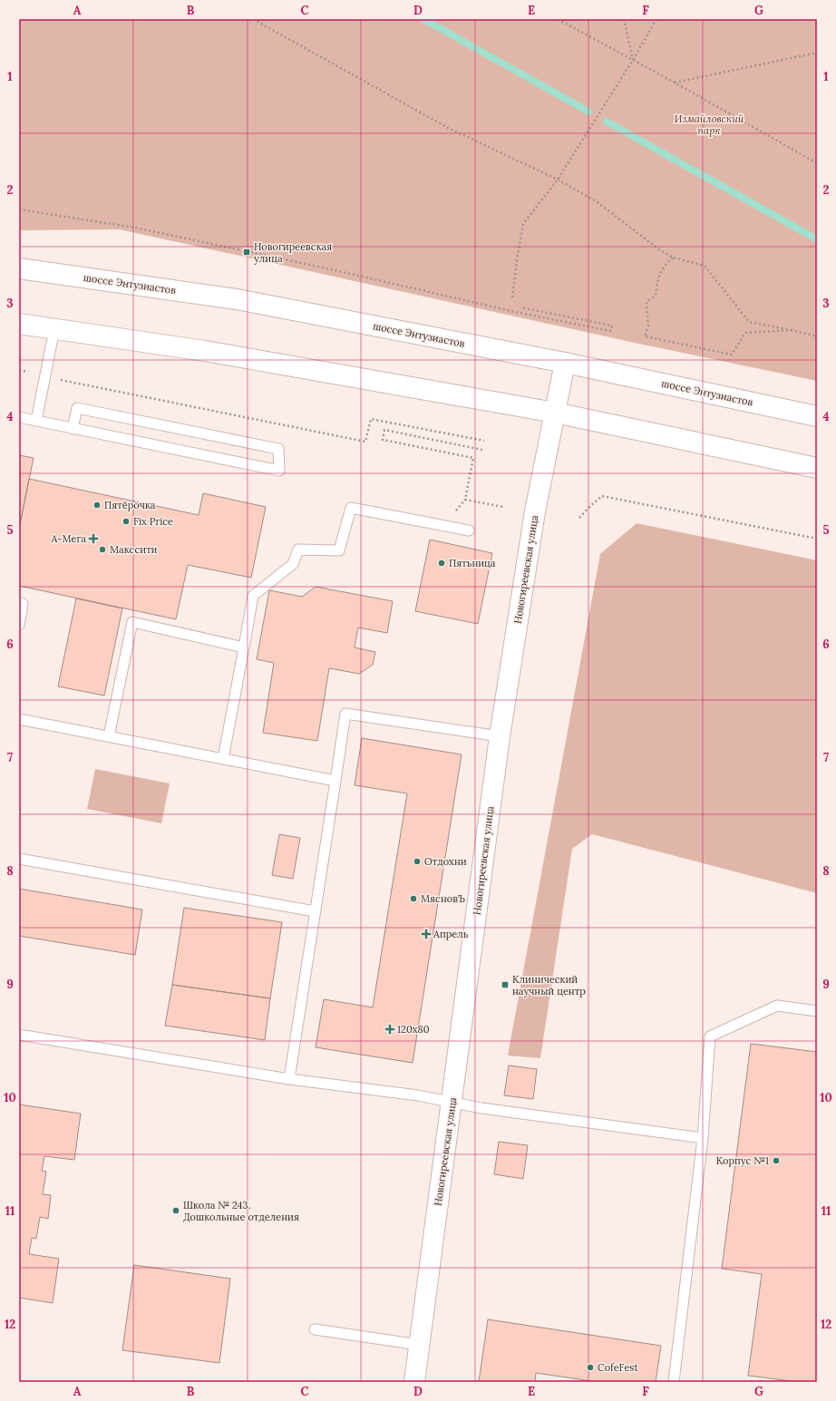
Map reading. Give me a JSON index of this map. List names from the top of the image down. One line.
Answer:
{"streets":{"main road":["шоссе Энтузиастов","Новогиреевская улица"]},"crossings":[["шоссе Энтузиастов","Новогиреевская улица"]],"parks":["Измайловский парк"],"places":{"transit":["Новогиреевская улица","Клинический научный центр"],"other":["Пятёрочка","Fix Price","Макссити","Пятьница","Отдохни","МясновЪ","Корпус №1","Школа № 243. Дошкольные отделения","CofeFest"],"health":["А-Мега","Апрель","120x80"]},"grid":{"columns":["A","B","C","D","E","F","G"],"rows":["1","2","3","4","5","6","7","8","9","10","11","12"]}}
